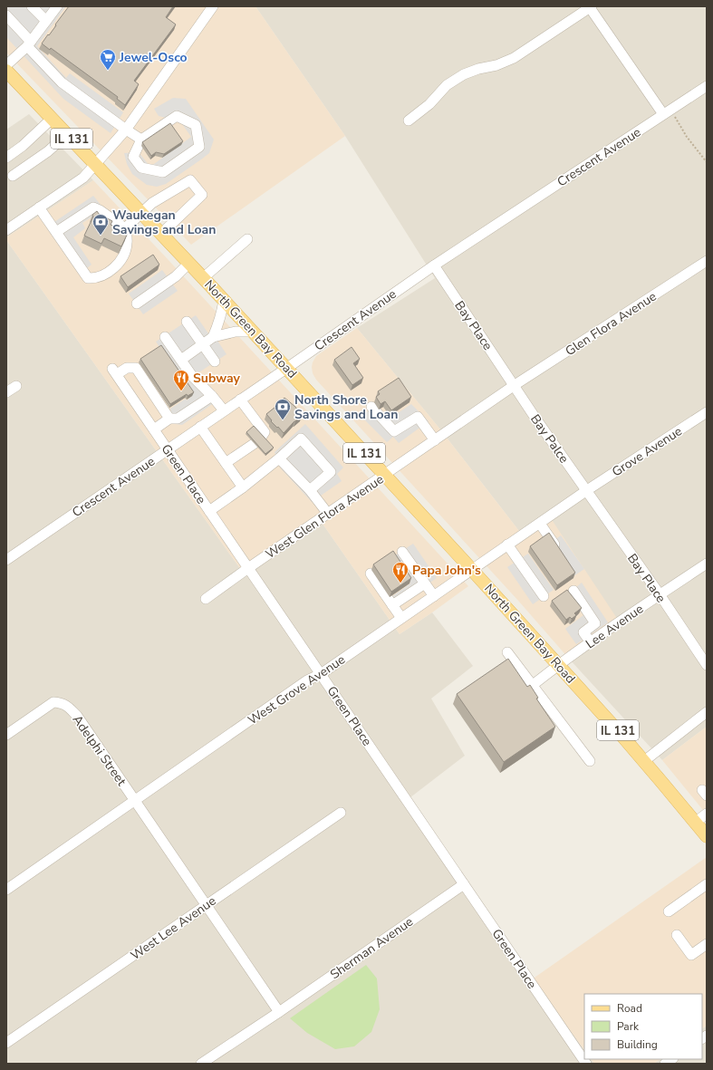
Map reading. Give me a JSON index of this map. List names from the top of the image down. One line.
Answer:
{"streets":{"main road":["IL 131","North Green Bay Road"],"street":["Crescent Avenue","Glen Flora Avenue","Bay Place","Bay Palce","Grove Avenue","Green Place","West Glen Flora Avenue","Lee Avenue","West Grove Avenue","Adelphi Street","West Lee Avenue","Sherman Avenue"]},"crossings":[["Crescent Avenue","Bay Place"],["Crescent Avenue","North Green Bay Road"],["Crescent Avenue","Green Place"],["Glen Flora Avenue","Bay Place"],["Glen Flora Avenue","Bay Palce"],["Glen Flora Avenue","West Glen Flora Avenue"],["Bay Place","Bay Palce"],["Bay Place","Grove Avenue"],["Bay Place","West Glen Flora Avenue"],["Bay Place","Lee Avenue"],["Bay Place","West Grove Avenue"],["North Green Bay Road","West Glen Flora Avenue"],["North Green Bay Road","Lee Avenue"],["North Green Bay Road","West Grove Avenue"],["Bay Palce","Grove Avenue"],["Bay Palce","West Glen Flora Avenue"],["Bay Palce","West Grove Avenue"],["Grove Avenue","West Grove Avenue"],["Green Place","West Glen Flora Avenue"],["Green Place","West Grove Avenue"],["Green Place","Sherman Avenue"],["West Grove Avenue","Adelphi Street"],["Adelphi Street","West Lee Avenue"],["Adelphi Street","Sherman Avenue"]],"places":{"supermarket":["Jewel-Osco"],"bank":["Waukegan Savings and Loan","North Shore Savings and Loan"],"restaurant":["Subway","Papa John's"]},"legend":["Road","Park","Building"]}
